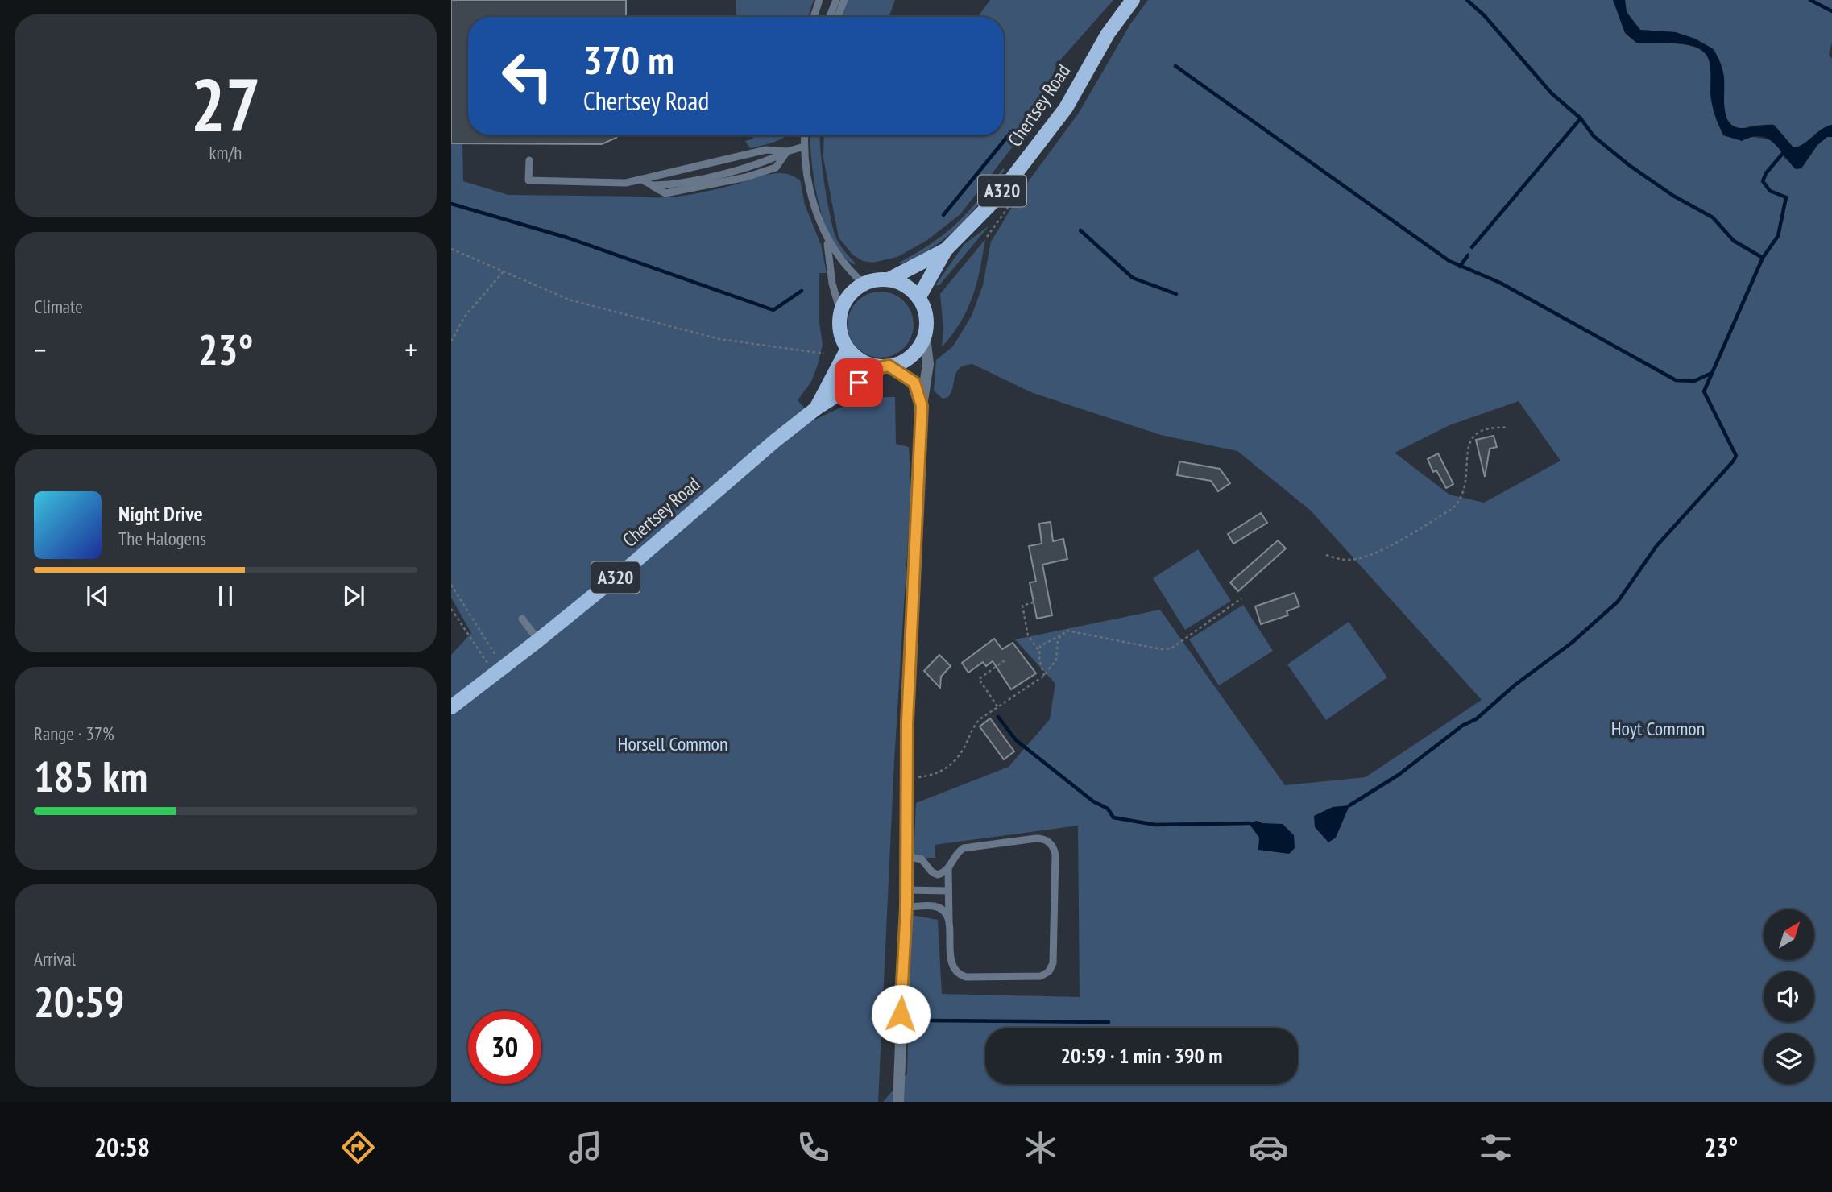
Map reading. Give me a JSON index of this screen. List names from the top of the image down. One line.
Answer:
{"streets":{"main road":["Chertsey Road","A320"]},"parks":["Hoyt Common","Horsell Common"],"north":"top right","page":{"tile":[["27","km/h"],"Climate",["Range · 37%","185 km"],["Arrival","20:59"]],"turn":["370 m","Chertsey Road"],"heat":["−","23°","+"],"song":["Night Drive","The Halogens"],"limit":"30","trip":"20:59 · 1 min · 390 m","tabs":["20:58","23°"]}}
